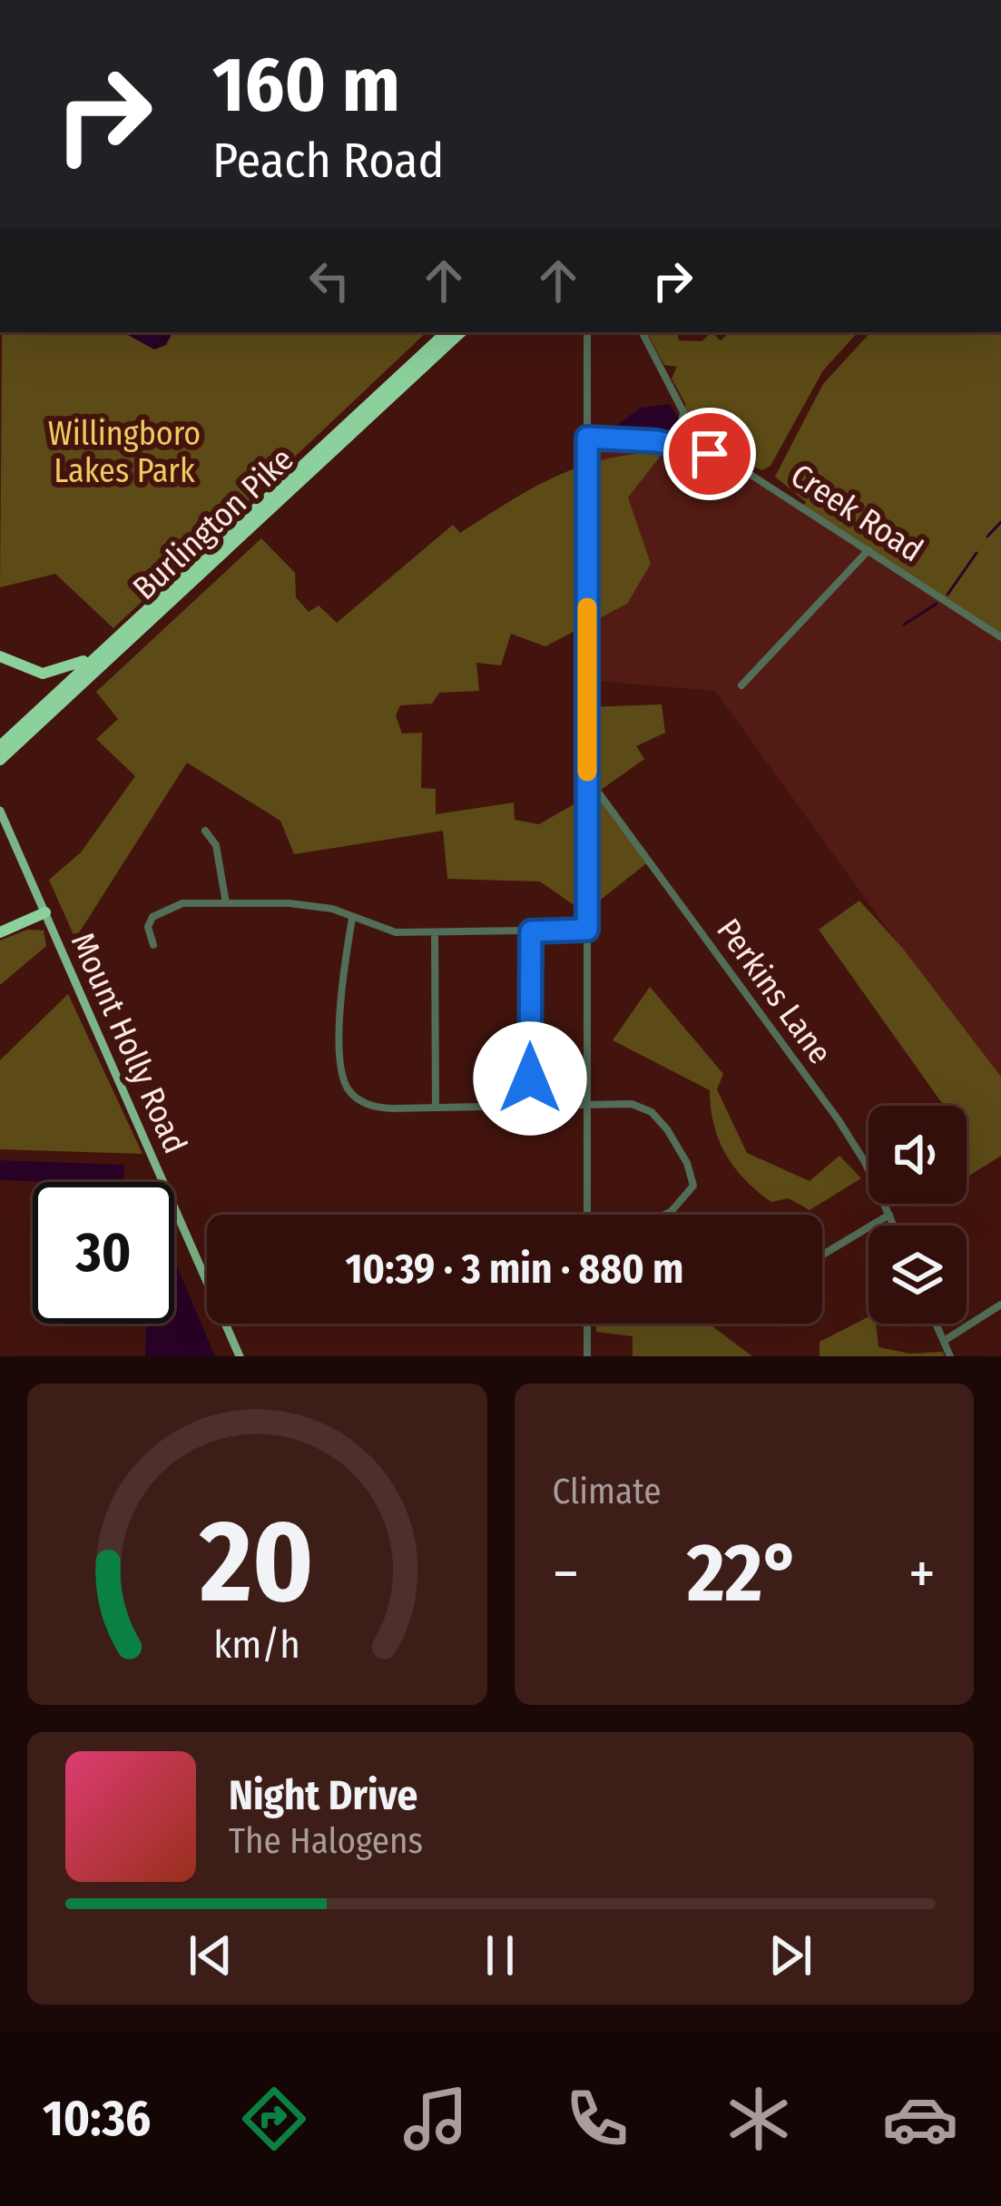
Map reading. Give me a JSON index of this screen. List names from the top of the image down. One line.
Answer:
{"streets":{"highway":["Burlington Pike"],"main road":["Mount Holly Road"],"street":["Creek Road","Perkins Lane"]},"parks":["Willingboro Lakes Park"],"page":{"turn":["160 m","Peach Road"],"limit":"30","trip":"10:39 · 3 min · 880 m","tile":"Climate","heat":["−","22°","+"],"song":["Night Drive","The Halogens"],"tabs":"10:36","gauge":["20","km/h"]}}
